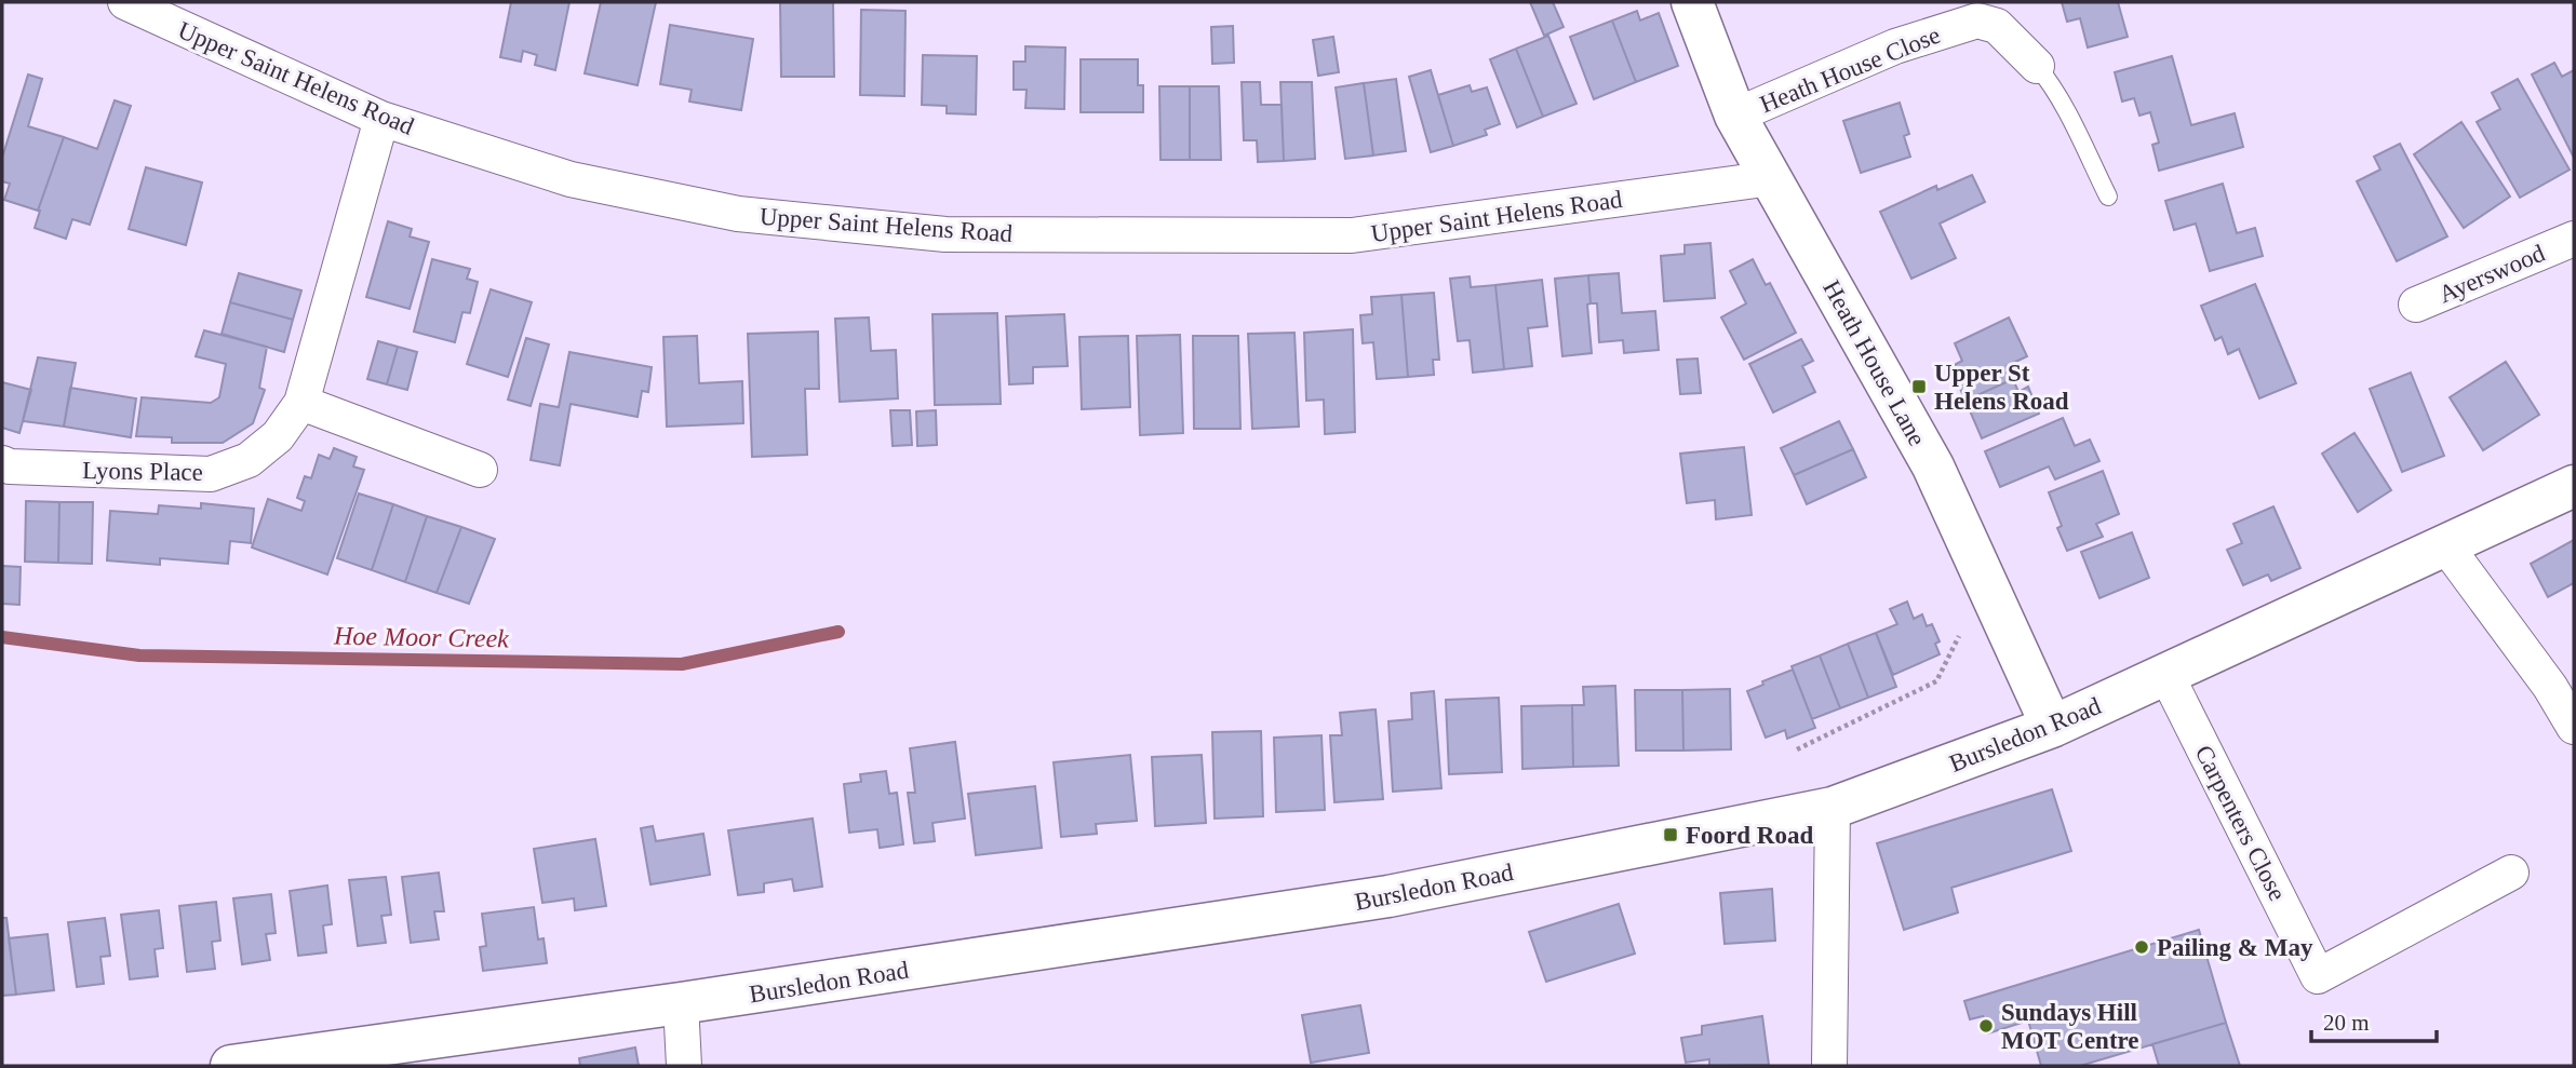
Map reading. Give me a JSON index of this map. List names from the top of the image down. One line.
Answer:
{"streets":{"street":["Heath House Close","Upper Saint Helens Road","Ayerswood","Heath House Lane","Lyons Place","Bursledon Road","Carpenters Close"]},"crossings":[["Heath House Close","Heath House Lane"],["Upper Saint Helens Road","Heath House Lane"],["Upper Saint Helens Road","Lyons Place"],["Heath House Lane","Bursledon Road"],["Bursledon Road","Carpenters Close"]],"water":["Hoe Moor Creek"],"places":{"transit":["Upper St Helens Road","Foord Road"],"other":["Pailing & May","Sundays Hill MOT Centre"]},"scale_bar":"20 m"}
